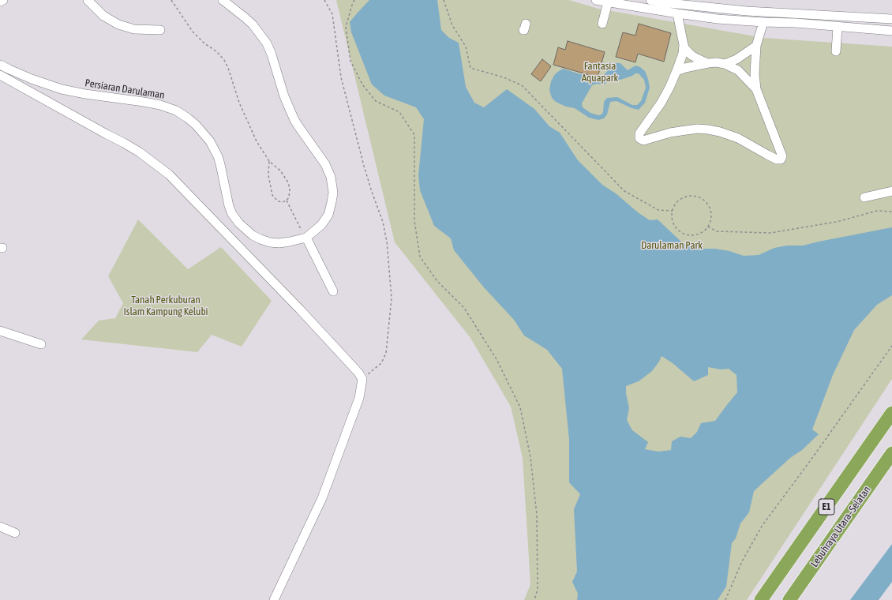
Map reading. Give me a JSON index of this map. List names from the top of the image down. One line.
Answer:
{"streets":{"highway":["E1","Lebuhraya Utara–Selatan"],"street":["Persiaran Darulaman"]},"parks":["Fantasia Aquapark","Darulaman Park","Tanah Perkuburan Islam Kampung Kelubi"]}
